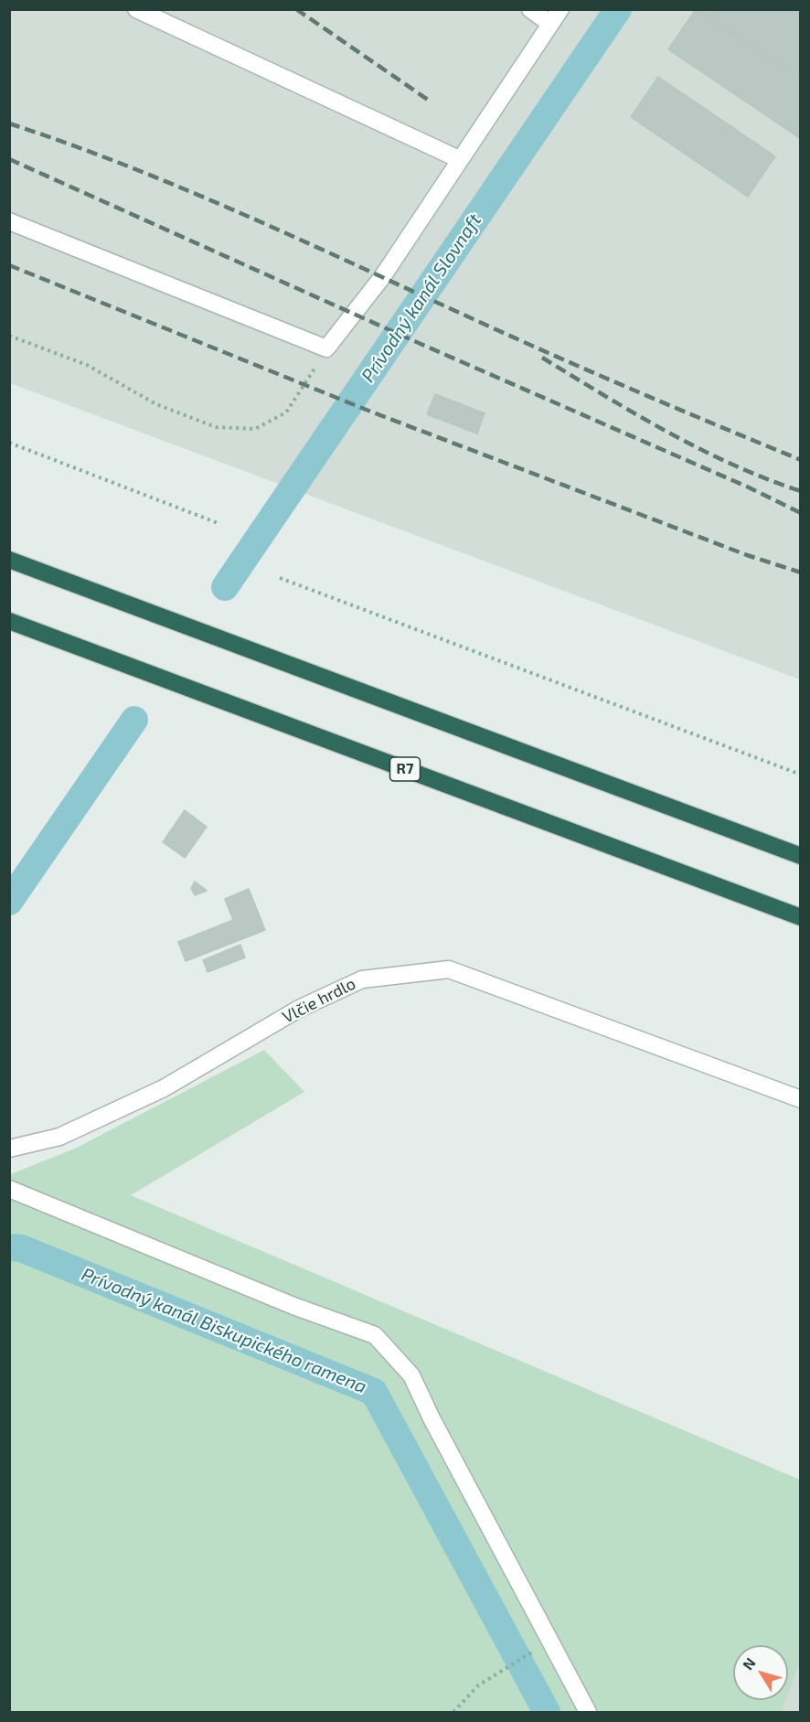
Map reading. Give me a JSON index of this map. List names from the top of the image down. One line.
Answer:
{"streets":{"highway":["R7"],"street":["Vlčie hrdlo"]},"water":["Prívodný kanál Slovnaft","Prívodný kanál Biskupického ramena"],"north":"top left"}
